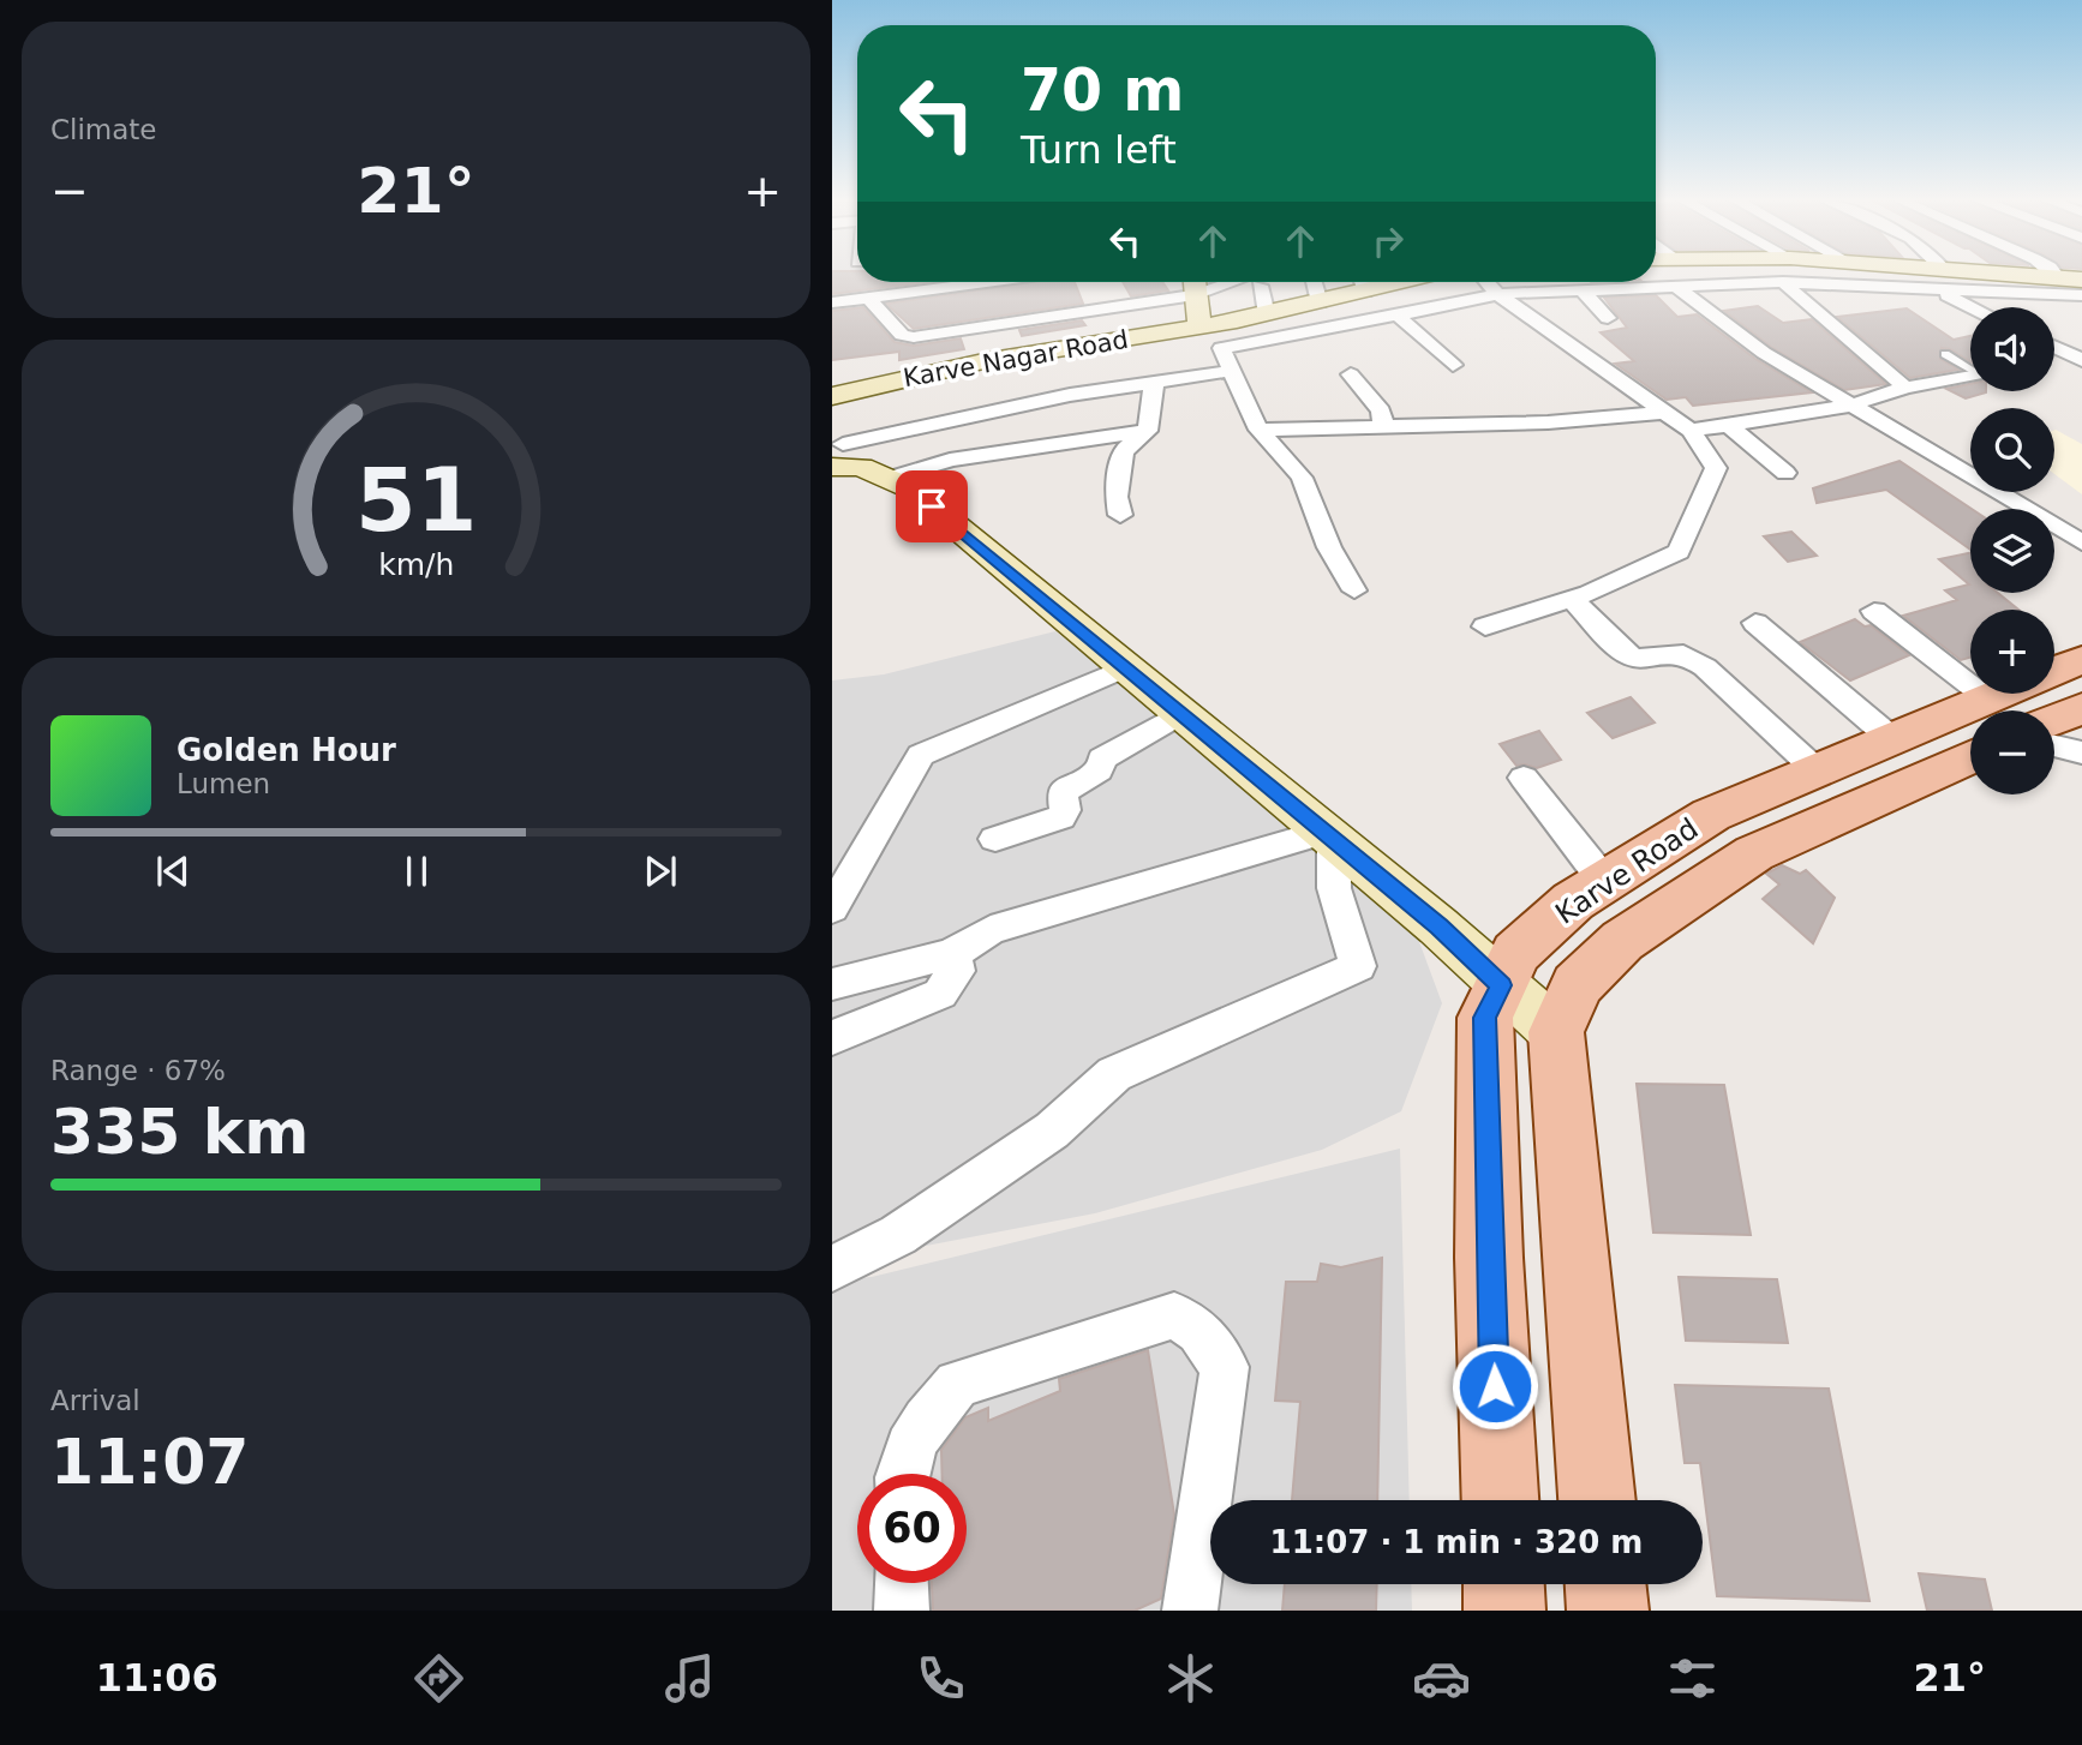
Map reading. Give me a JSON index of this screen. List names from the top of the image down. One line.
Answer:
{"streets":{"main road":["Karve Road"],"street":["Karve Nagar Road"]},"page":{"tile":["Climate",["Range · 67%","335 km"],["Arrival","11:07"]],"turn":["70 m","Turn left"],"heat":["−","21°","+"],"map_buttons":["+","−"],"song":["Golden Hour","Lumen"],"limit":"60","trip":"11:07 · 1 min · 320 m","tabs":["11:06","21°"],"gauge":["51","km/h"]}}
